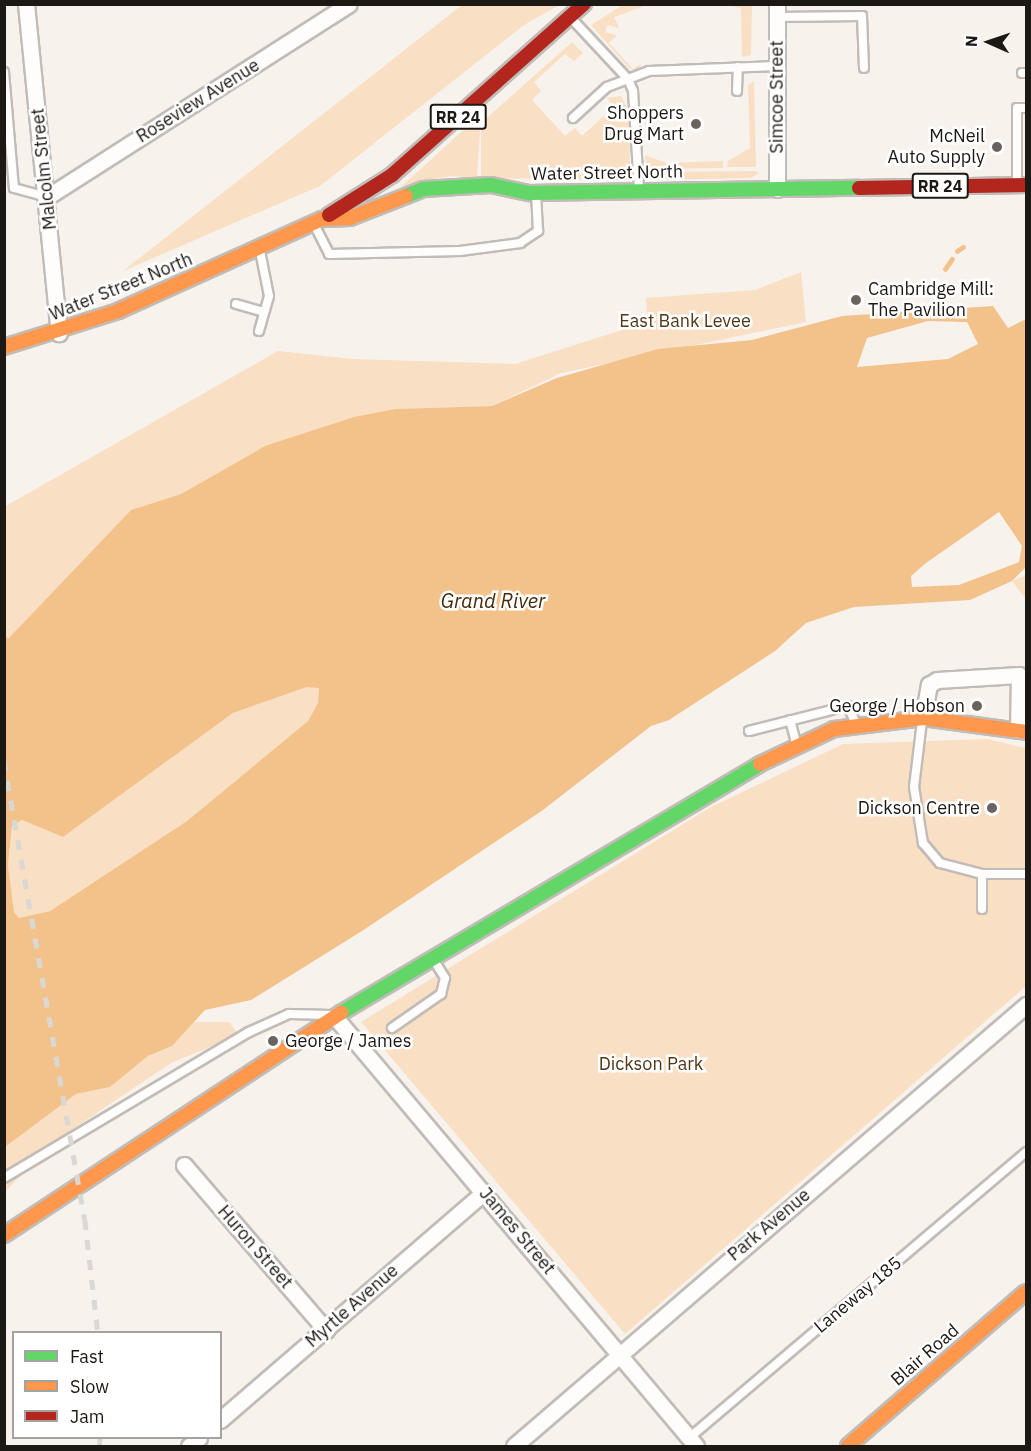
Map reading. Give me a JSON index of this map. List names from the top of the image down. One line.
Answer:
{"streets":{"main road":["RR 24","Water Street North","Blair Road"],"street":["Simcoe Street","Roseview Avenue","Malcolm Street","Park Avenue","James Street","Huron Street","Myrtle Avenue"],"lane":["Laneway 185"]},"crossings":[["Simcoe Street","Water Street North"],["Roseview Avenue","Malcolm Street"],["RR 24","Water Street North"],["Malcolm Street","Water Street North"],["Park Avenue","James Street"],["James Street","Laneway 185"],["James Street","Myrtle Avenue"],["Huron Street","Myrtle Avenue"]],"water":["Grand River"],"parks":["East Bank Levee","Dickson Park"],"places":["Shoppers Drug Mart","McNeil Auto Supply","Cambridge Mill: The Pavilion","George / Hobson","Dickson Centre","George / James"],"legend":["Fast","Slow","Jam"],"north":"left"}
